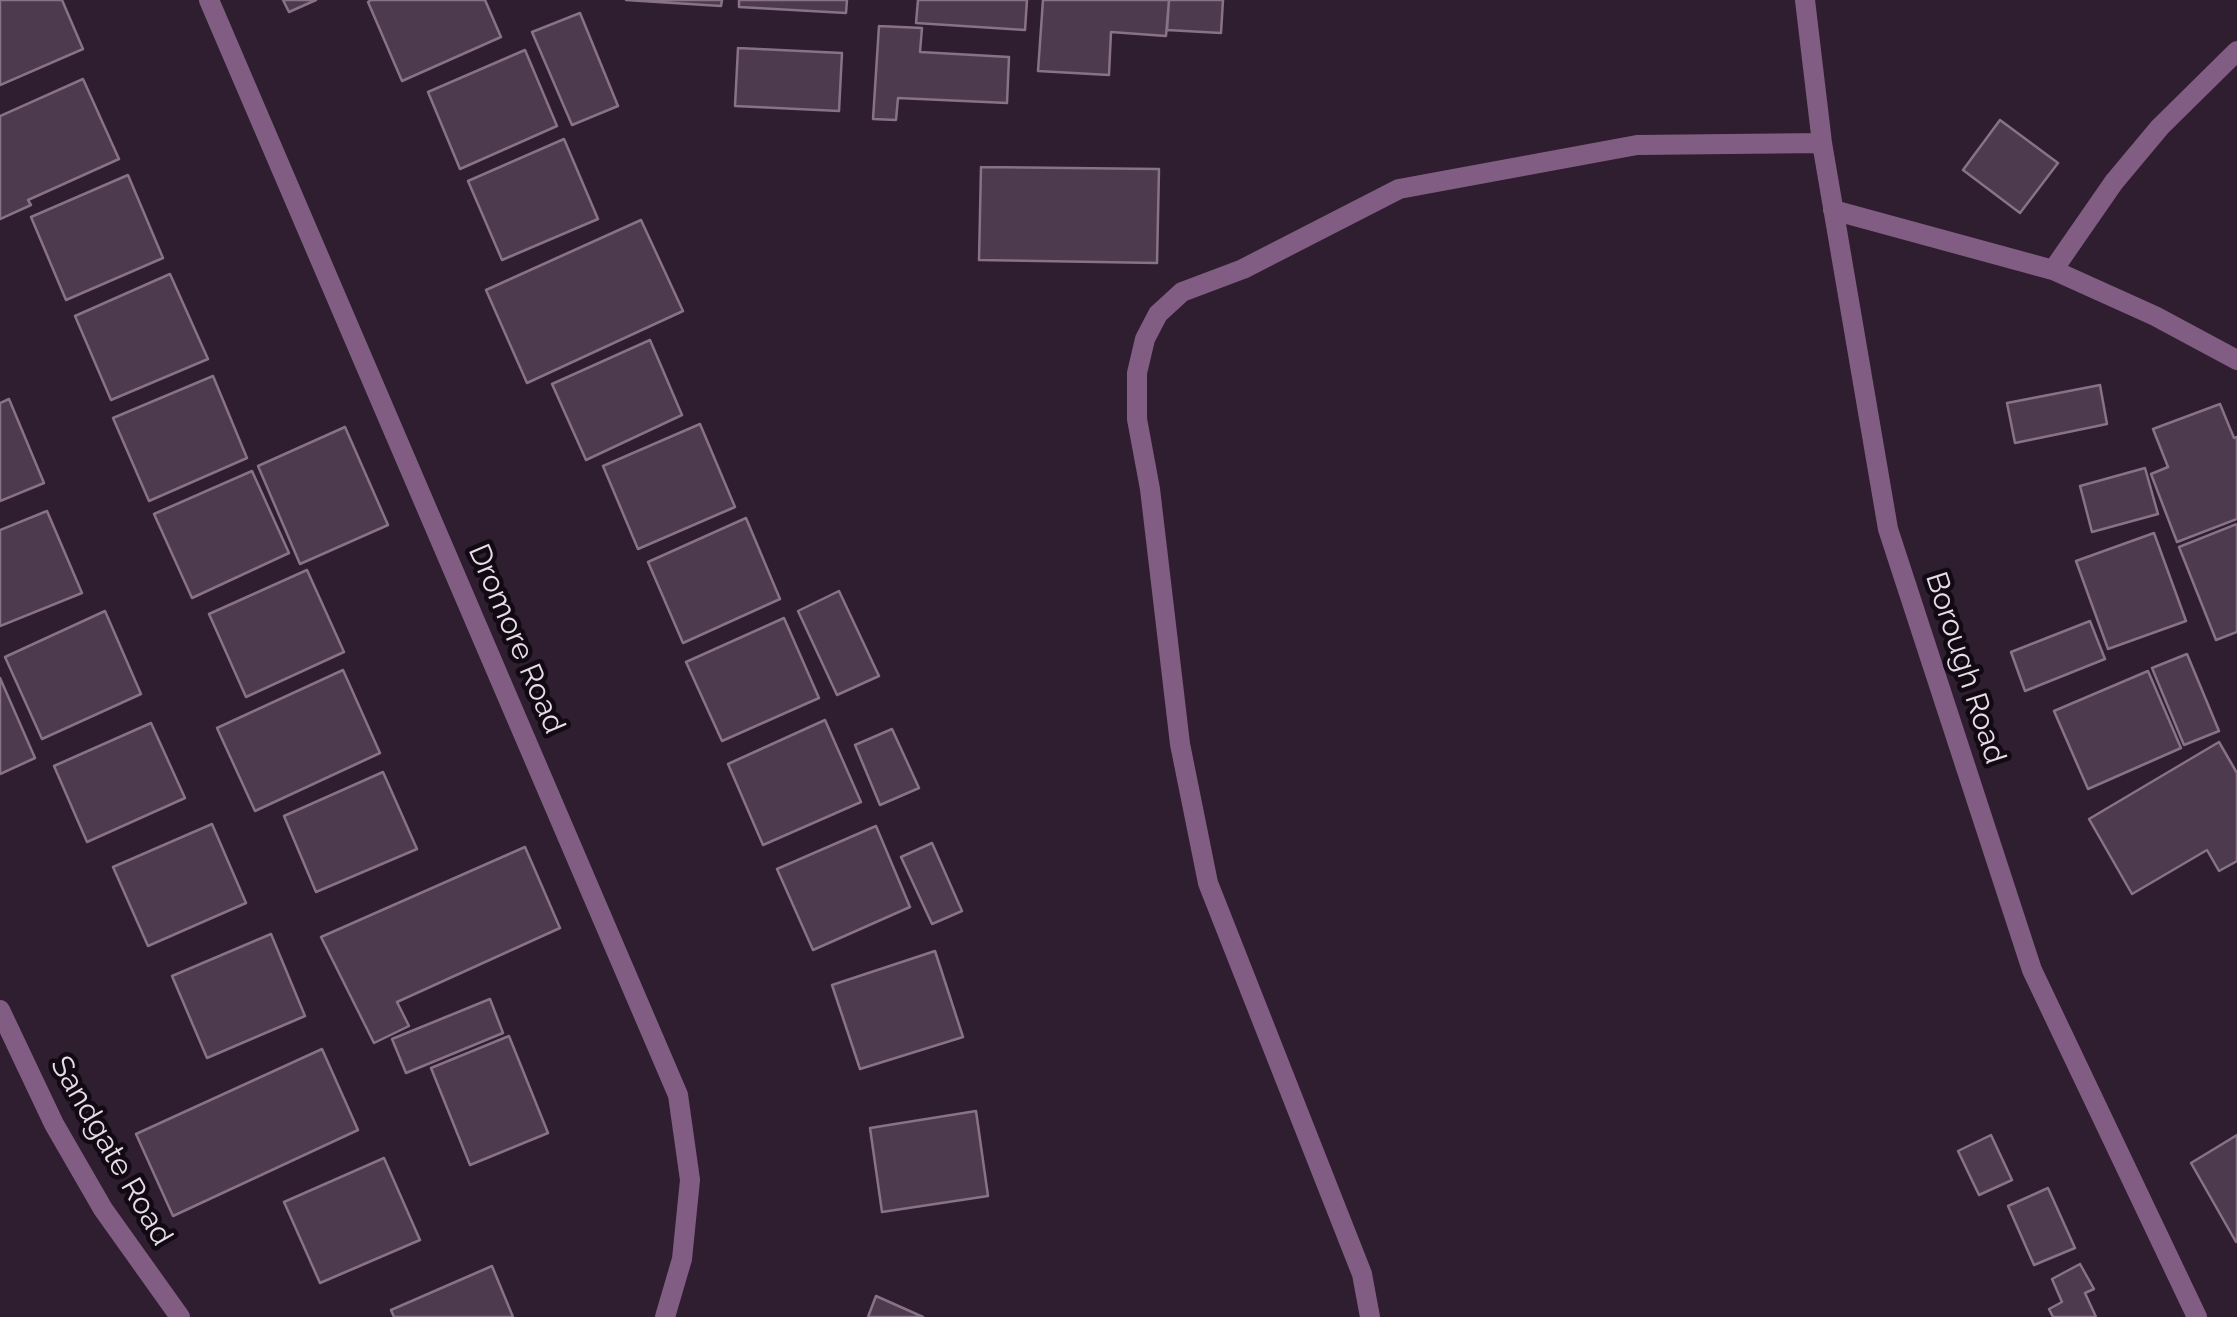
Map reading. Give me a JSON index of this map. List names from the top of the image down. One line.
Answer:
{"streets":{"street":["Dromore Road","Borough Road","Sandgate Road"]}}
